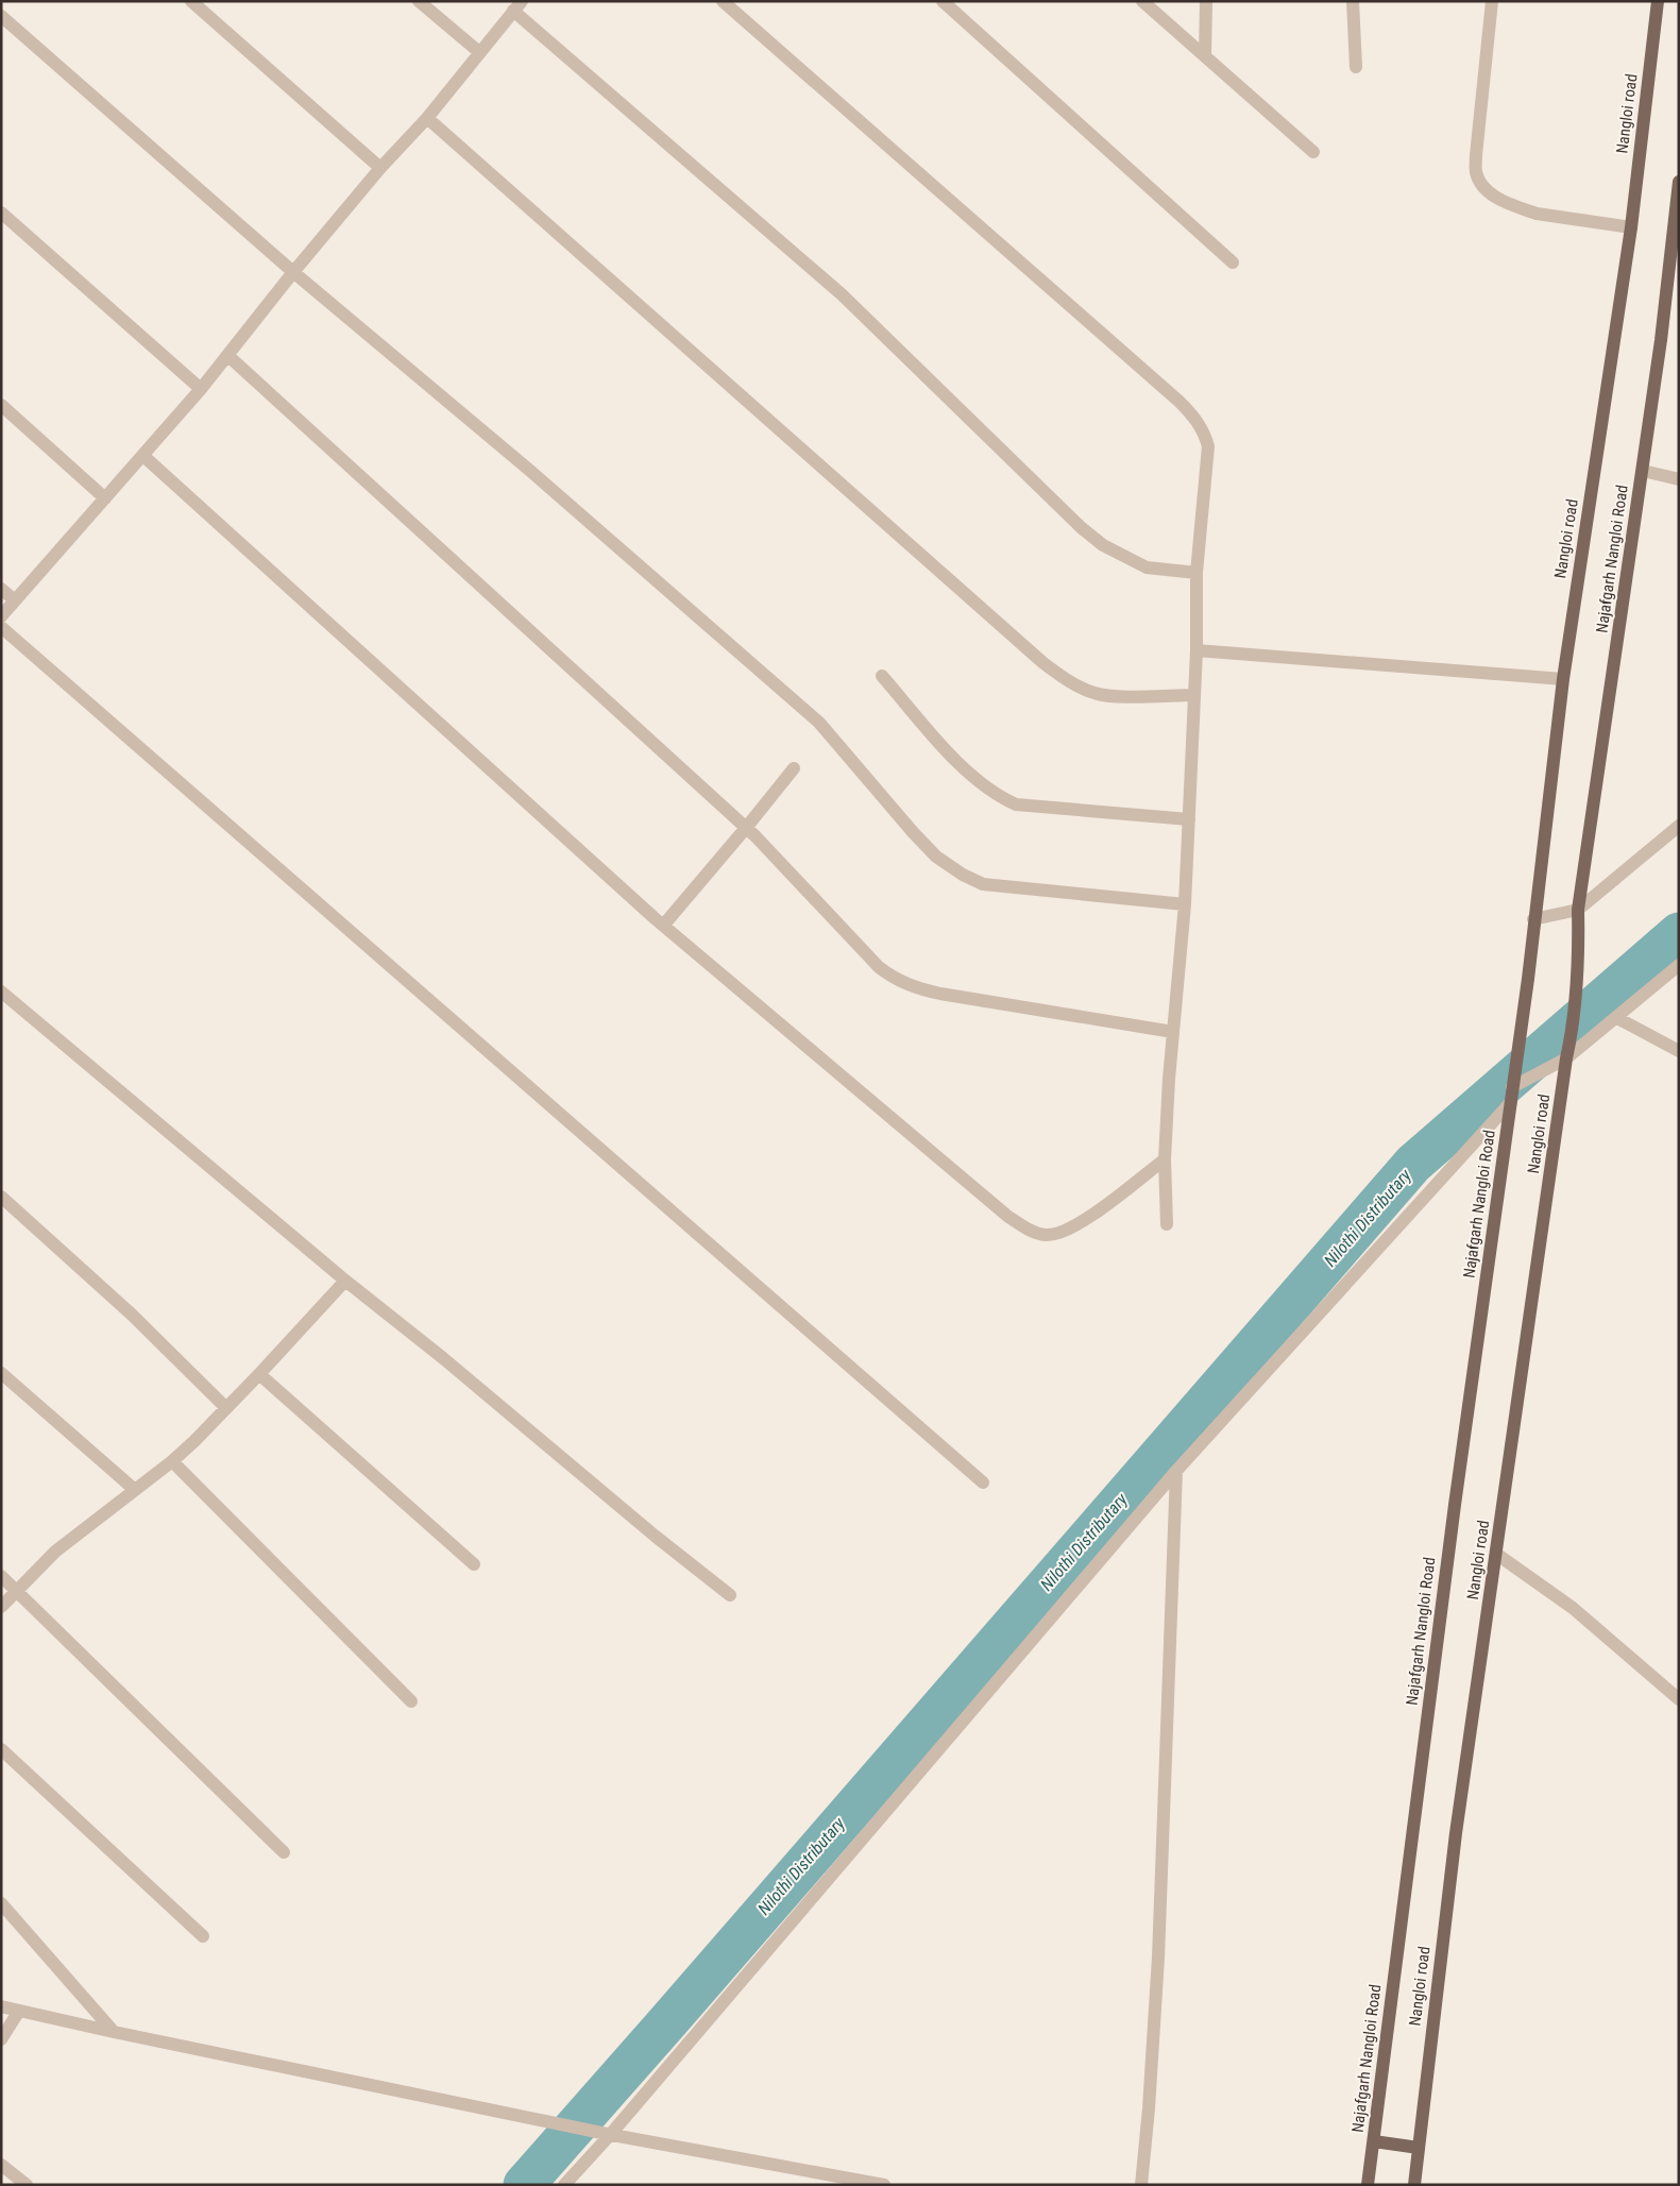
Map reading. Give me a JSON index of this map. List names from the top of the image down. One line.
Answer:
{"streets":{"main road":["Nangloi road","Najafgarh Nangloi Road"]},"crossings":[["Nangloi road","Najafgarh Nangloi Road"]],"water":["Nilothi Distributary"]}
